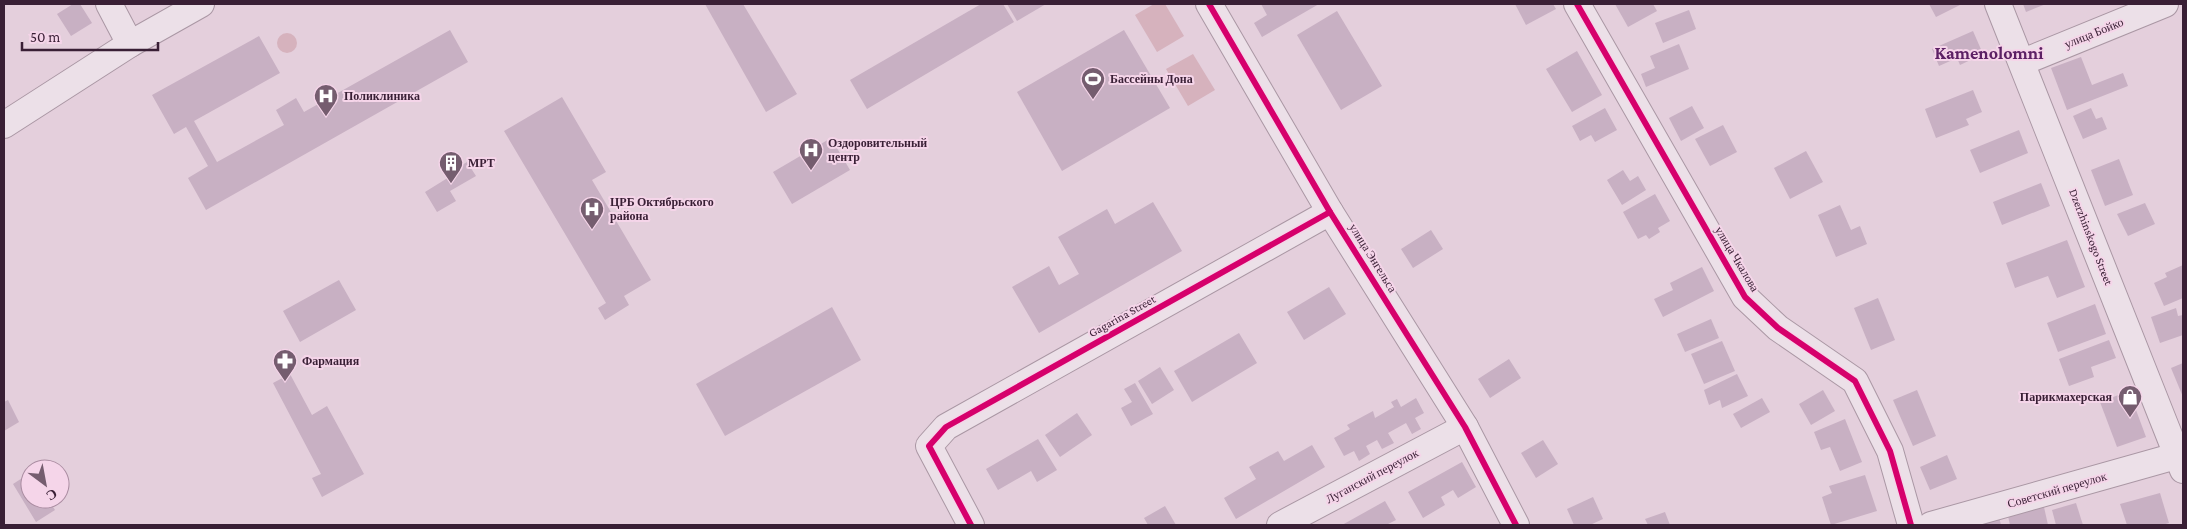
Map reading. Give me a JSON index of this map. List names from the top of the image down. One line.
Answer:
{"streets":{"street":["улица Бойко","Dzerzhinskogo Street","улица Энгельса","улица Чкалова","Gagarina Street","Луганский переулок","Советский переулок"]},"crossings":[["улица Бойко","Dzerzhinskogo Street"],["Dzerzhinskogo Street","Советский переулок"],["улица Энгельса","Gagarina Street"],["улица Энгельса","Луганский переулок"]],"districts":["Kamenolomni"],"places":{"sports":["Бассейны Дона"],"hospital":["Поликлиника","Оздоровительный центр","ЦРБ Октябрьского района"],"building":["МРТ"],"pharmacy":["Фармация"],"shop":["Парикмахерская"]},"scale_bar":"50 m","north":"bottom right"}
